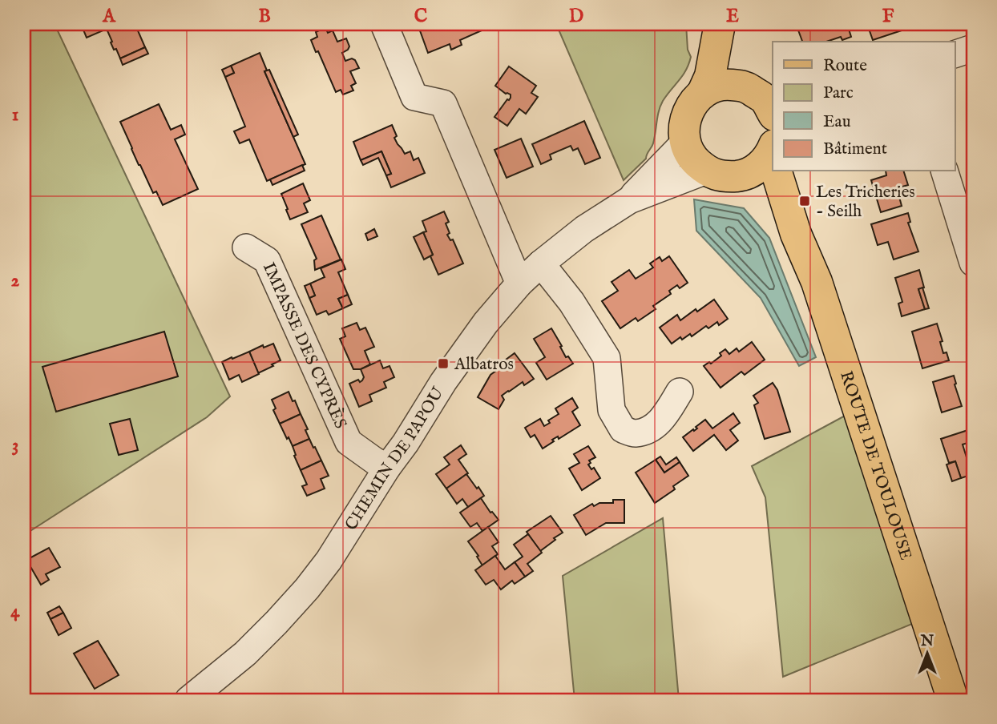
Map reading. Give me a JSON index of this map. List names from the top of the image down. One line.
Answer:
{"streets":{"main road":["ROUTE DE TOULOUSE"],"street":["IMPASSE DES CYPRÈS","CHEMIN DE PAPOU"]},"crossings":[["IMPASSE DES CYPRÈS","CHEMIN DE PAPOU"]],"places":{"transit":["Les Tricheries - Seilh","Albatros"]},"legend":["Route","Parc","Eau","Bâtiment"],"north":"top","grid":{"columns":["A","B","C","D","E","F"],"rows":["1","2","3","4"]}}
